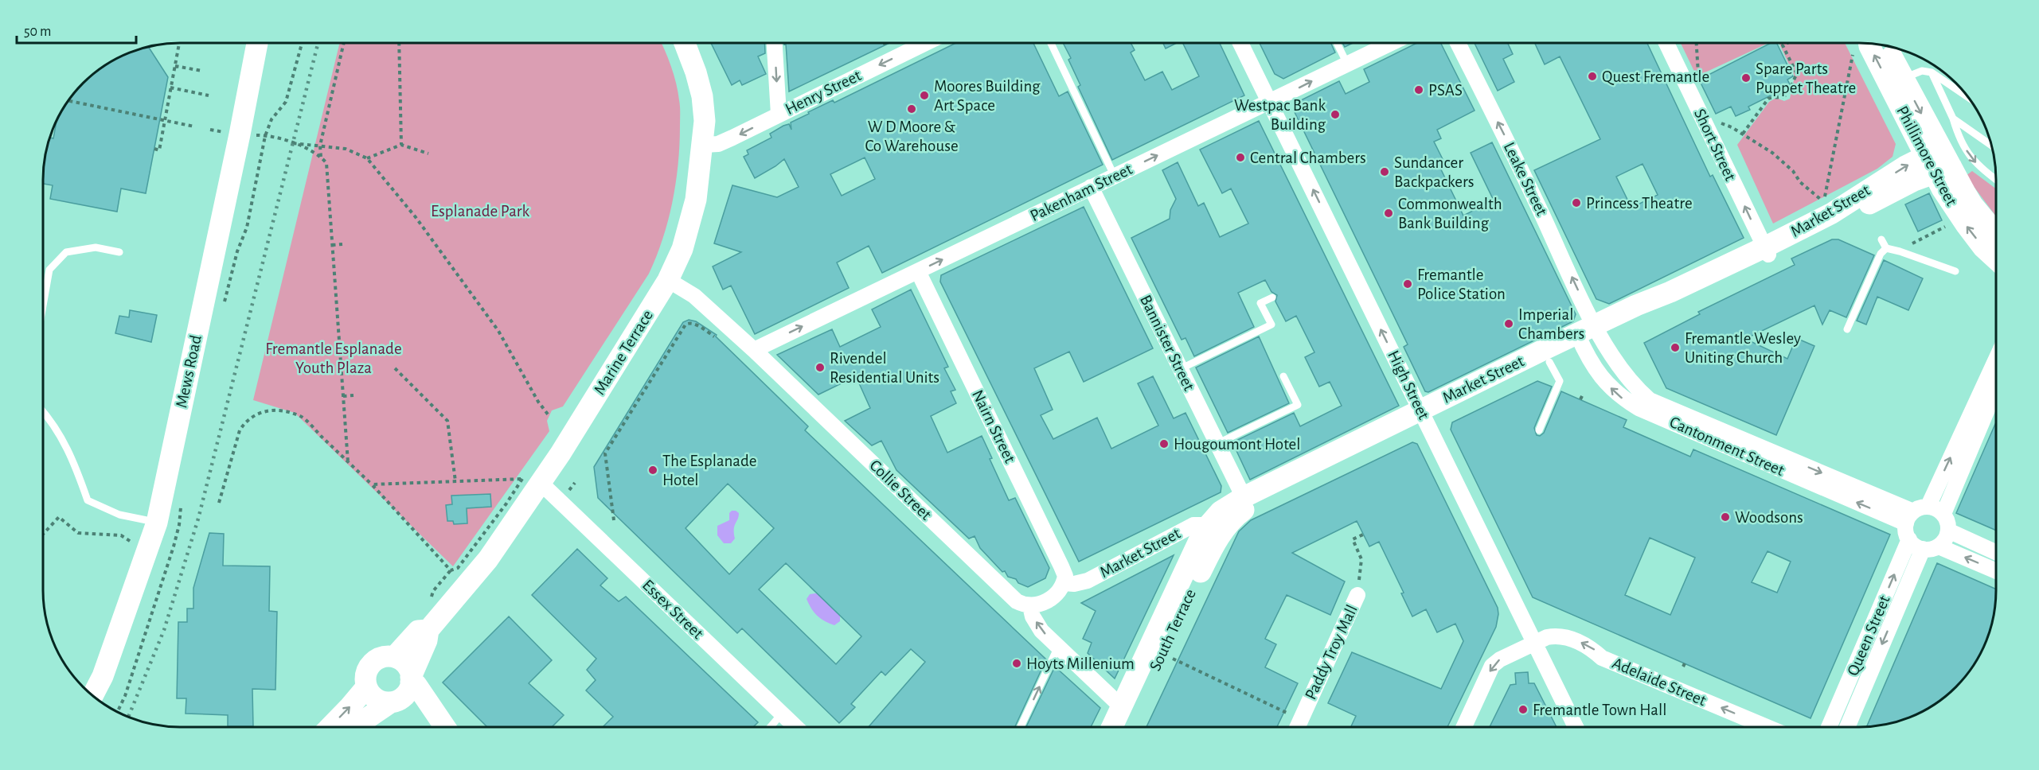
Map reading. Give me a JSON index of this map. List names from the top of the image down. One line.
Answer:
{"streets":{"street":["Henry Street","Short Street","Phillimore Street","Leake Street","Pakenham Street","Market Street","Bannister Street","Marine Terrace","Mews Road","High Street","Nairn Street","Cantonment Street","Collie Street","Essex Street","South Terrace","Queen Street","Paddy Troy Mall","Adelaide Street"]},"crossings":[["Henry Street","Marine Terrace"],["Short Street","Market Street"],["Phillimore Street","Market Street"],["Leake Street","Market Street"],["Leake Street","Cantonment Street"],["Pakenham Street","Bannister Street"],["Pakenham Street","High Street"],["Pakenham Street","Nairn Street"],["Pakenham Street","Collie Street"],["Market Street","Bannister Street"],["Market Street","High Street"],["Market Street","Nairn Street"],["Market Street","Cantonment Street"],["Market Street","South Terrace"],["Marine Terrace","Collie Street"],["Marine Terrace","Essex Street"],["High Street","Adelaide Street"],["Cantonment Street","Queen Street"]],"one_way":["Henry Street","Short Street","Leake Street","Pakenham Street","High Street","Adelaide Street"],"parks":["Esplanade Park","Fremantle Esplanade Youth Plaza"],"places":["Quest Fremantle","Spare Parts Puppet Theatre","PSAS","Moores Building Art Space","W D Moore & Co Warehouse","Westpac Bank Building","Central Chambers","Sundancer Backpackers","Princess Theatre","Commonwealth Bank Building","Fremantle Police Station","Imperial Chambers","Fremantle Wesley Uniting Church","Rivendel Residential Units","Hougoumont Hotel","The Esplanade Hotel","Woodsons","Hoyts Millenium","Fremantle Town Hall"],"scale_bar":"50 m"}
